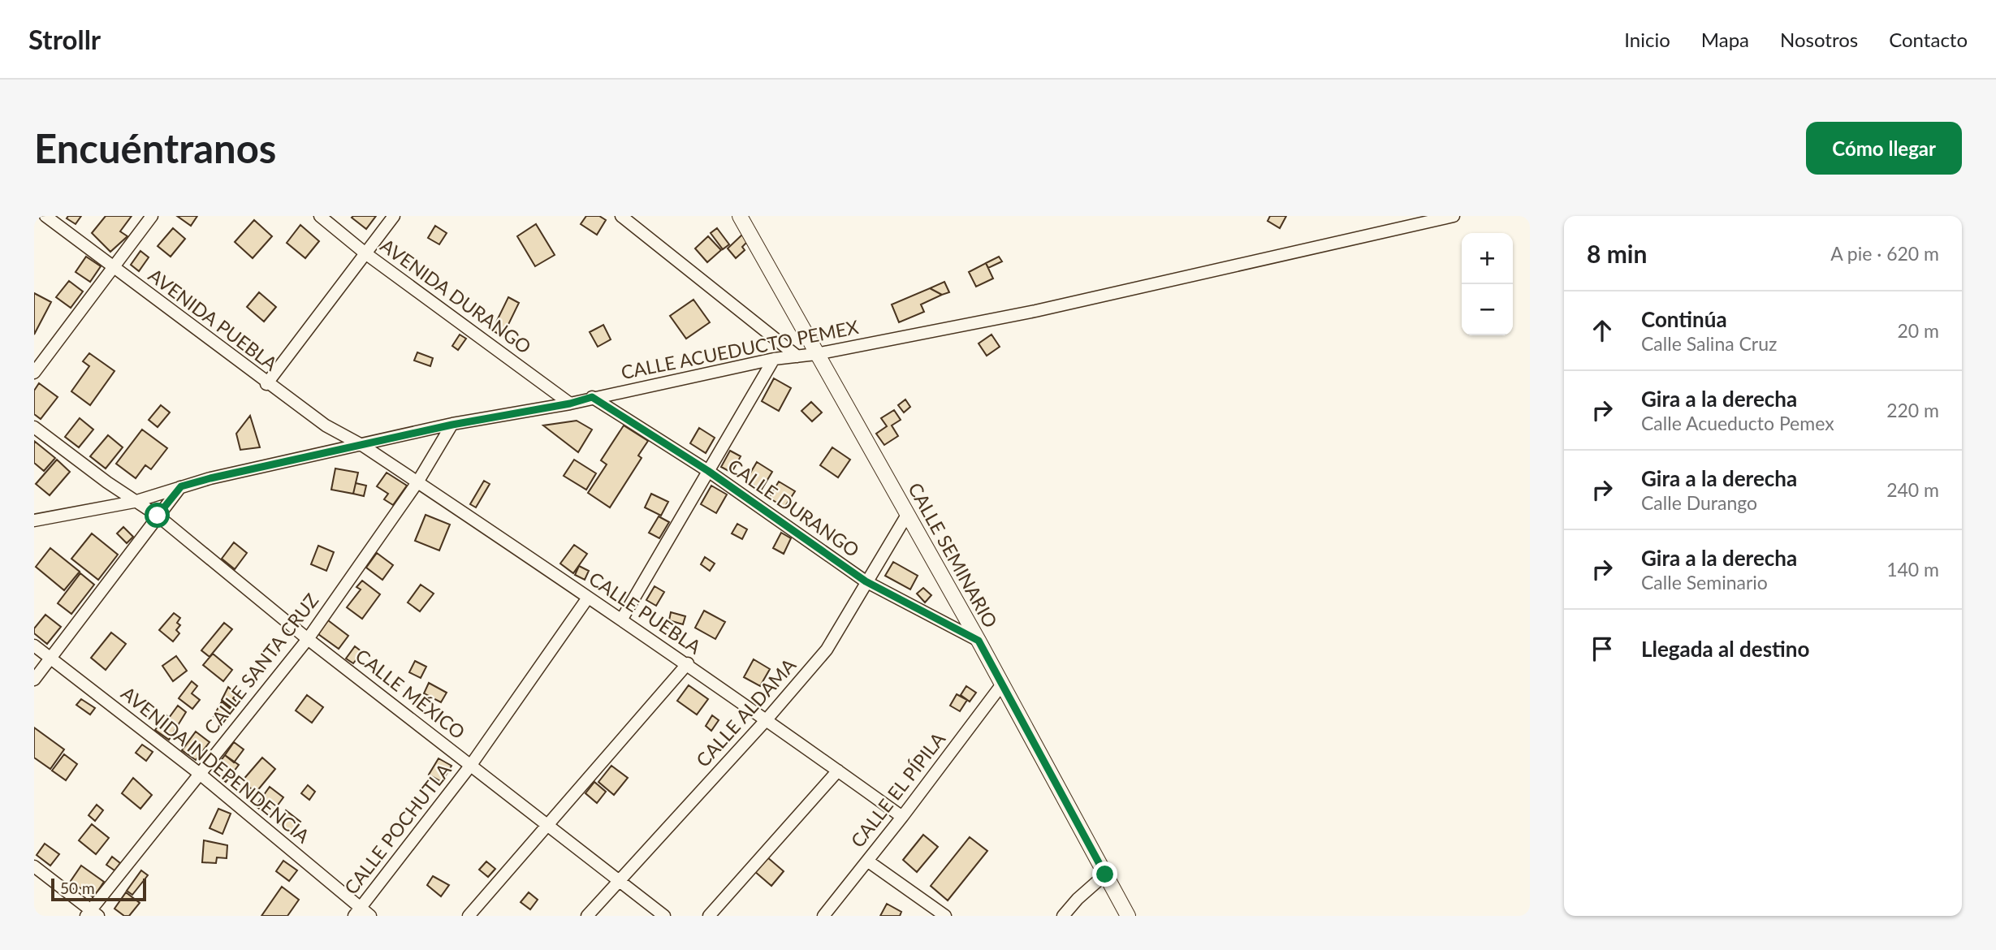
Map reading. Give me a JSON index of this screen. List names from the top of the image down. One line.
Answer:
{"streets":{"street":["AVENIDA DURANGO","AVENIDA PUEBLA","CALLE ACUEDUCTO PEMEX","CALLE DURANGO","CALLE SEMINARIO","CALLE PUEBLA","CALLE SANTA CRUZ","CALLE MÉXICO","CALLE ALDAMA","AVENIDA INDEPENDENCIA","CALLE EL PÍPILA","CALLE POCHUTLA"]},"crossings":[["AVENIDA DURANGO","CALLE ACUEDUCTO PEMEX"],["AVENIDA PUEBLA","CALLE ACUEDUCTO PEMEX"],["AVENIDA PUEBLA","CALLE PUEBLA"],["CALLE ACUEDUCTO PEMEX","CALLE DURANGO"],["CALLE ACUEDUCTO PEMEX","CALLE SEMINARIO"],["CALLE ACUEDUCTO PEMEX","CALLE PUEBLA"],["CALLE ACUEDUCTO PEMEX","CALLE SANTA CRUZ"],["CALLE ACUEDUCTO PEMEX","CALLE MÉXICO"],["CALLE DURANGO","CALLE SEMINARIO"],["CALLE DURANGO","CALLE ALDAMA"],["CALLE SEMINARIO","CALLE ALDAMA"],["CALLE SEMINARIO","CALLE EL PÍPILA"],["CALLE PUEBLA","CALLE SANTA CRUZ"],["CALLE PUEBLA","CALLE ALDAMA"],["CALLE PUEBLA","CALLE EL PÍPILA"],["CALLE PUEBLA","CALLE POCHUTLA"],["CALLE SANTA CRUZ","CALLE MÉXICO"],["CALLE SANTA CRUZ","AVENIDA INDEPENDENCIA"],["CALLE MÉXICO","CALLE ALDAMA"],["CALLE MÉXICO","CALLE POCHUTLA"],["AVENIDA INDEPENDENCIA","CALLE POCHUTLA"]],"scale_bar":"50 m","page":{"header":"Strollr","nav":["Inicio","Mapa","Nosotros","Contacto"],"buttons":"Cómo llegar","title":"Encuéntranos","heading":["8 min","A pie · 620 m"],"map_buttons":["+","−"],"list":[["Continúa","Calle Salina Cruz","20 m"],["Gira a la derecha","Calle Acueducto Pemex","220 m"],["Gira a la derecha","Calle Durango","240 m"],["Gira a la derecha","Calle Seminario","140 m"],"Llegada al destino"],"scale":"50 m"}}
